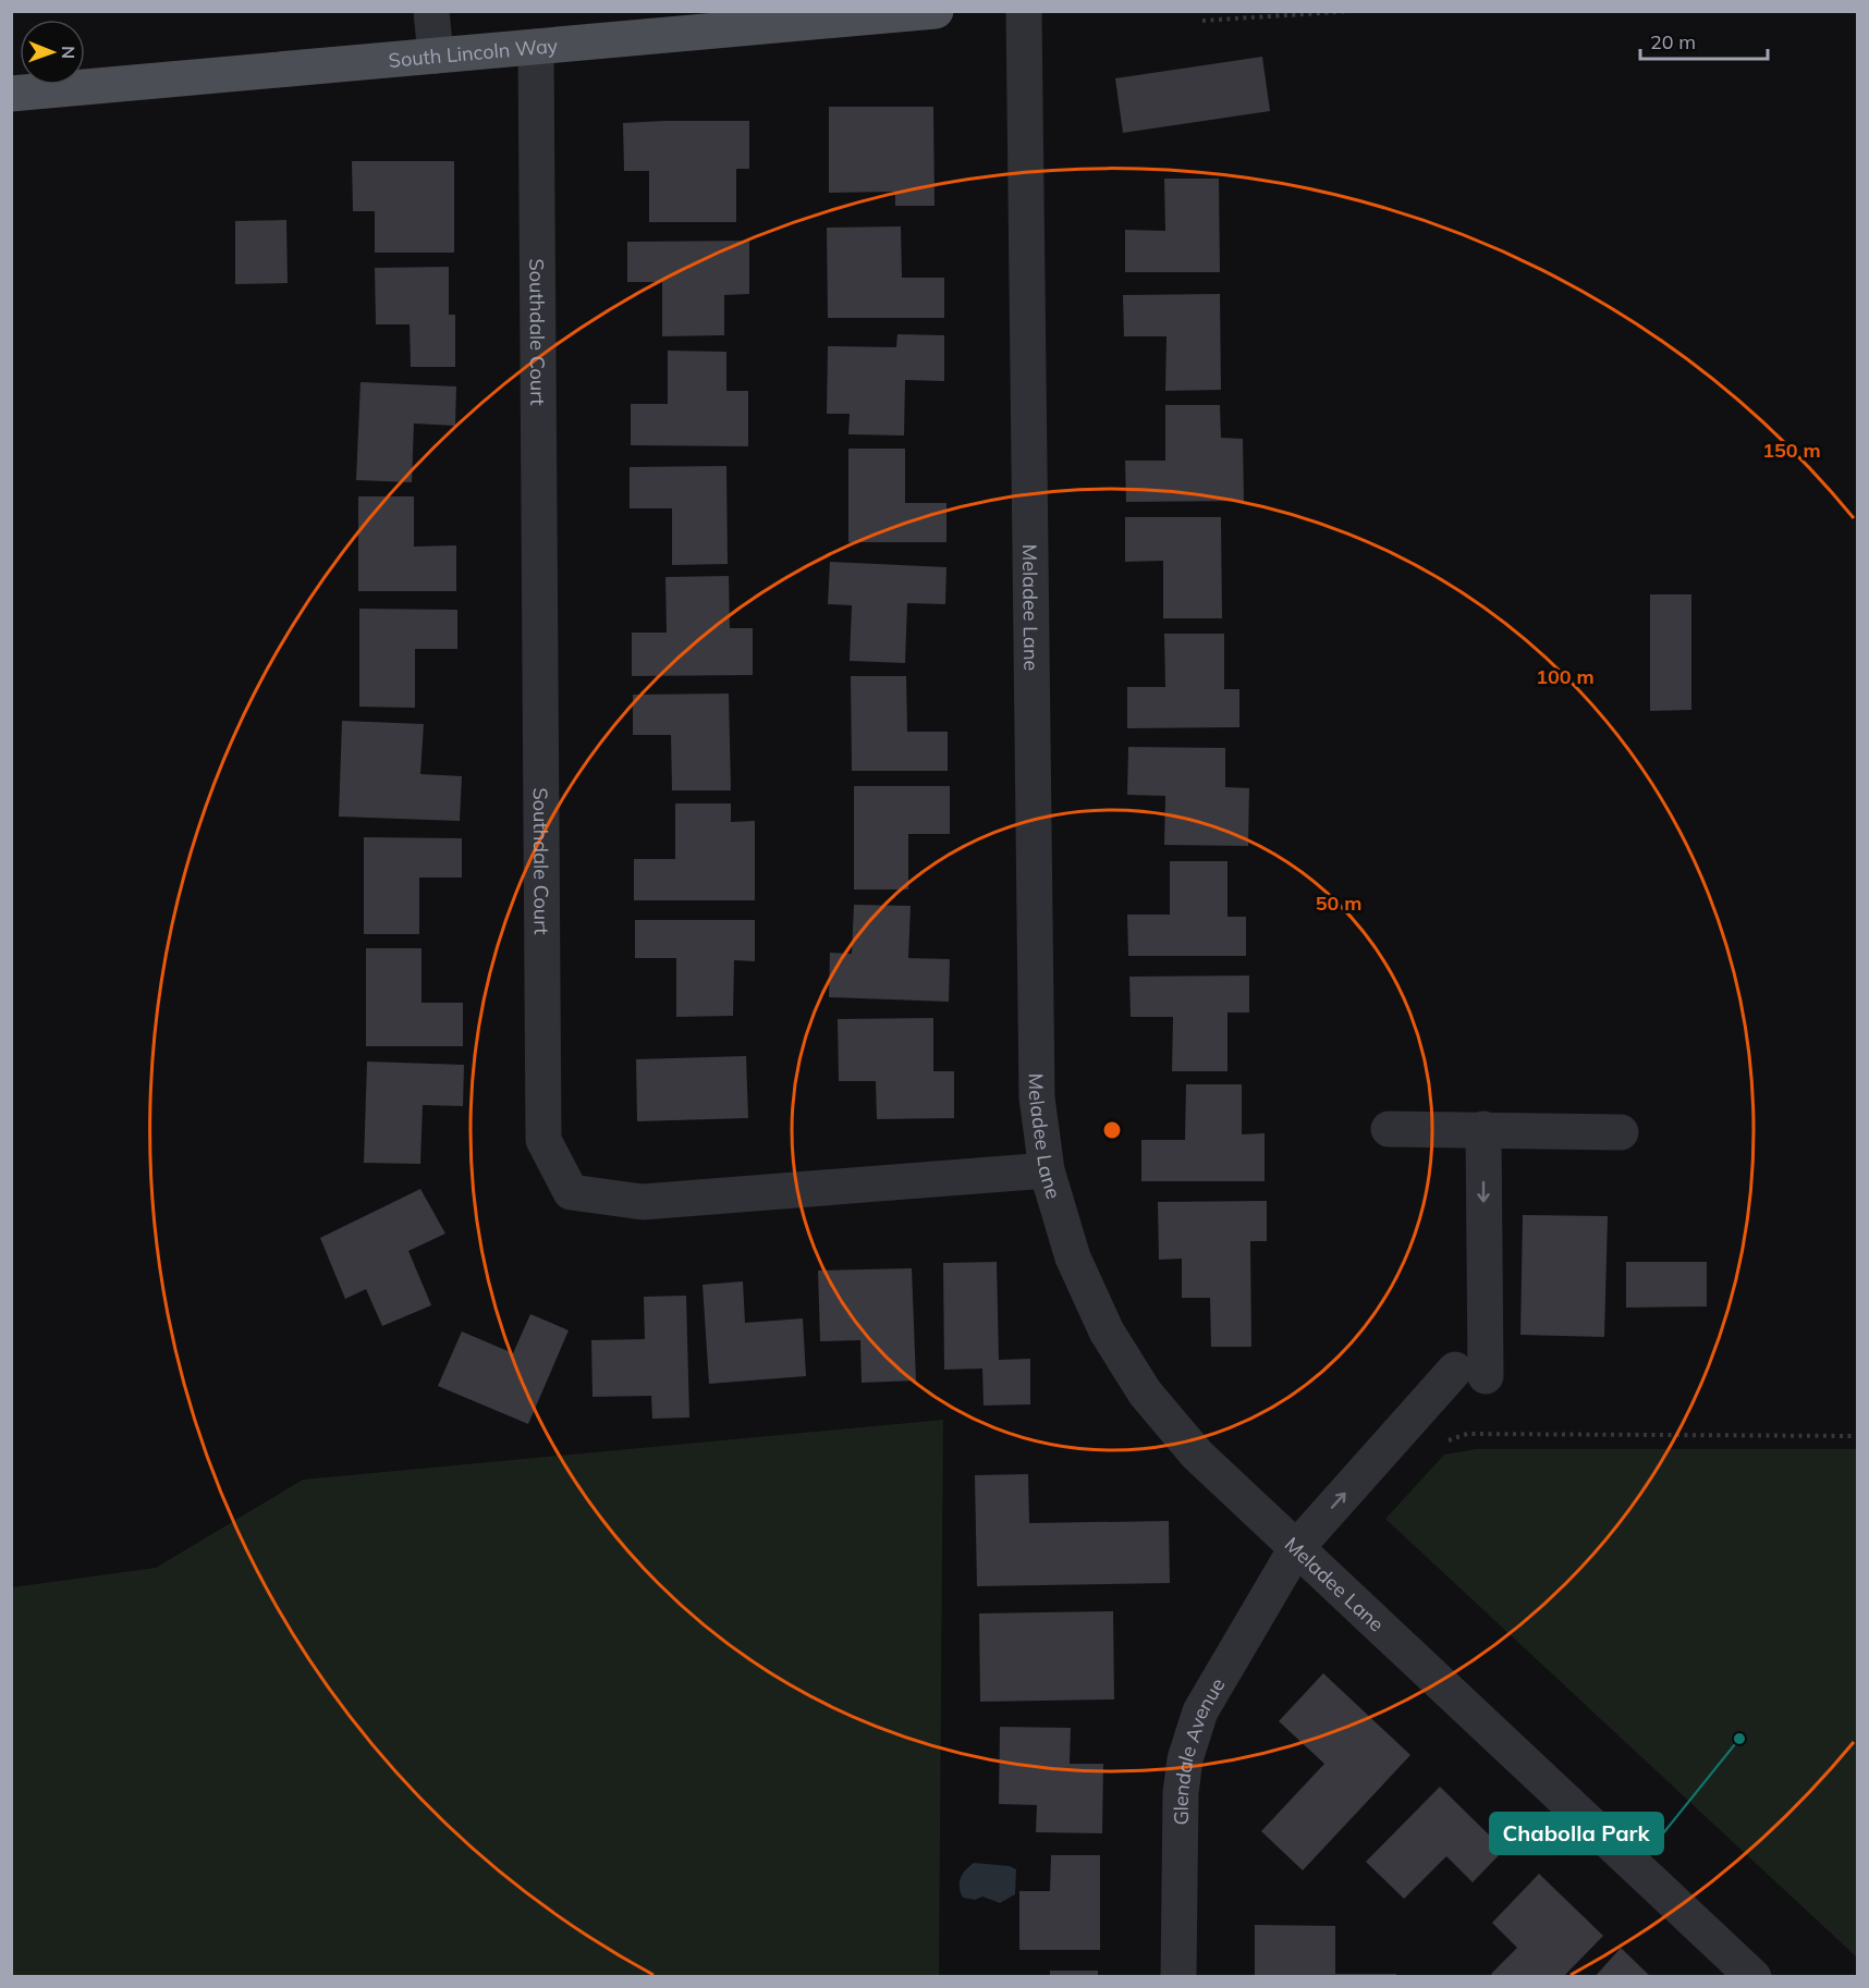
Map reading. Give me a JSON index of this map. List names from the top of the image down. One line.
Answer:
{"streets":{"main road":["South Lincoln Way"],"street":["Southdale Court","Meladee Lane","Glendale Avenue"]},"crossings":[["South Lincoln Way","Southdale Court"],["Southdale Court","Meladee Lane"],["Meladee Lane","Glendale Avenue"]],"places":["Chabolla Park"],"scale_bar":"20 m","north":"right","rings":["150 m","100 m","50 m"]}
